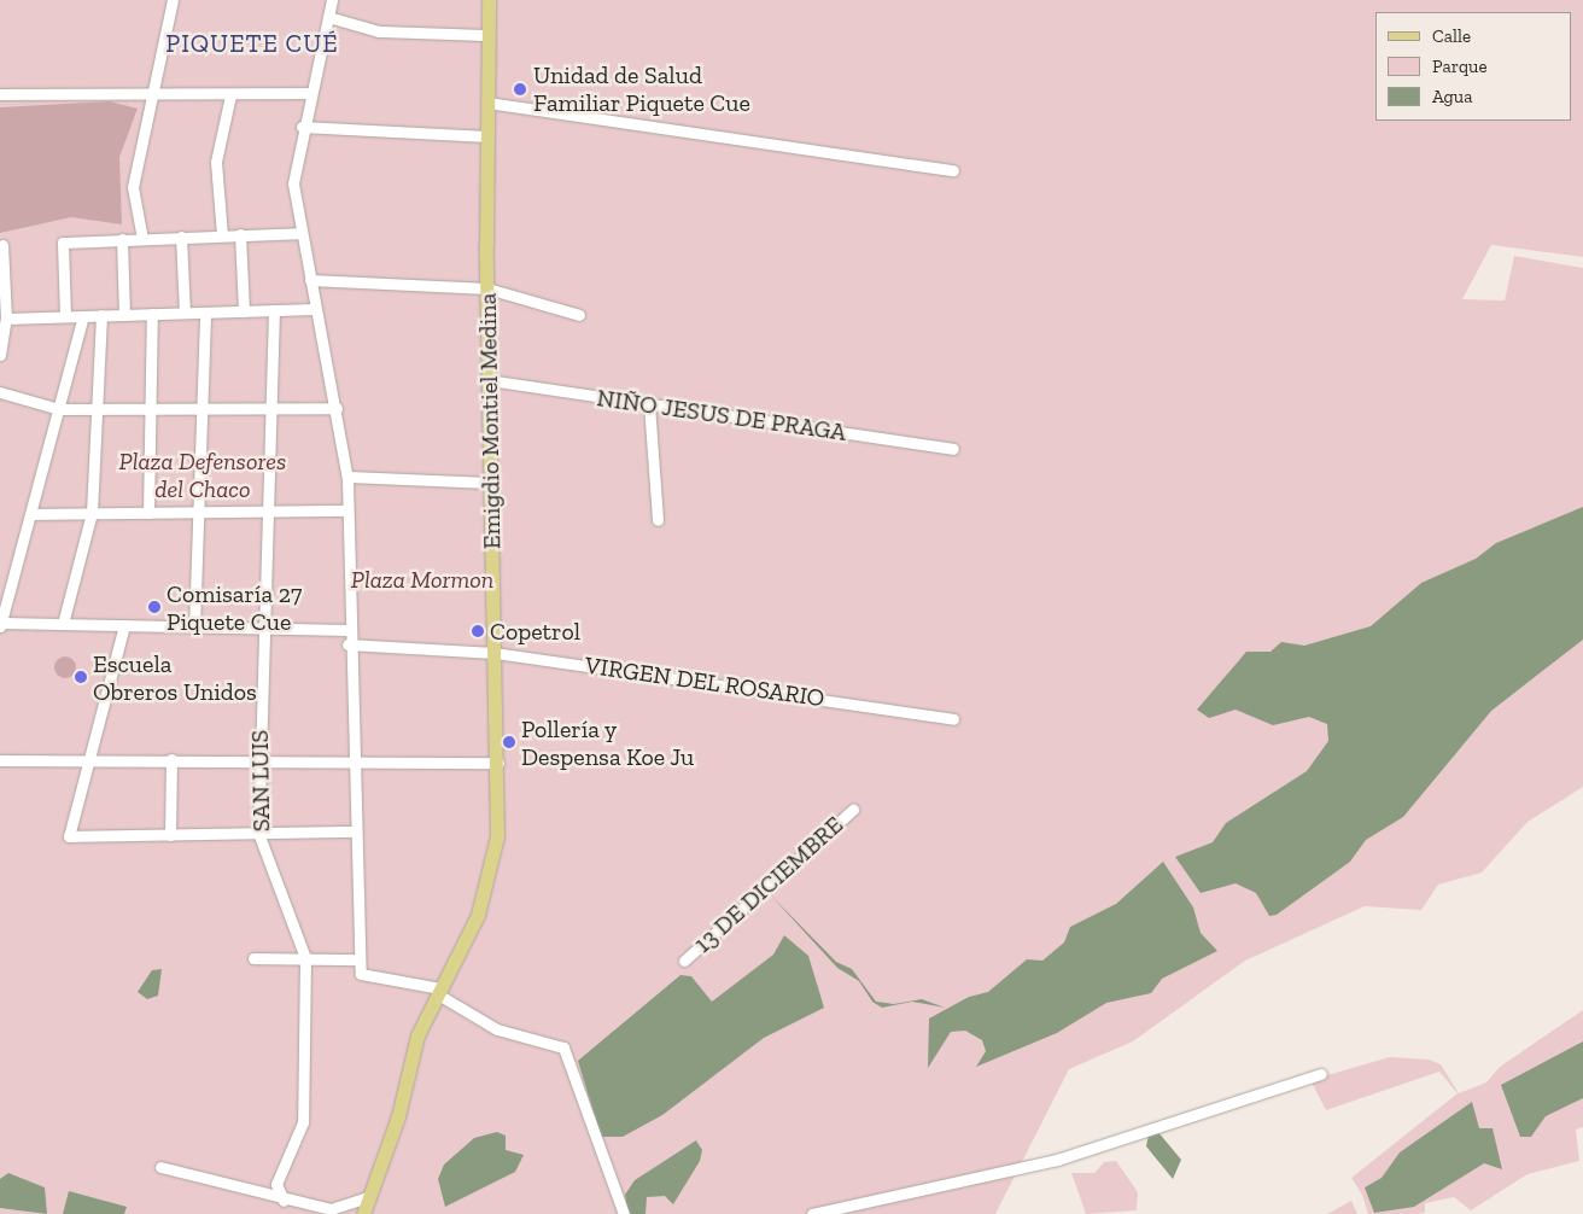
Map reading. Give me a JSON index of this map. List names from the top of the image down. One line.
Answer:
{"streets":{"main road":["Emigdio Montiel Medina"],"street":["NIÑO JESUS DE PRAGA","VIRGEN DEL ROSARIO","SAN LUIS","13 DE DICIEMBRE"]},"crossings":[["NIÑO JESUS DE PRAGA","Emigdio Montiel Medina"],["Emigdio Montiel Medina","VIRGEN DEL ROSARIO"]],"districts":["PIQUETE CUÉ"],"parks":["Plaza Defensores del Chaco","Plaza Mormon"],"places":["Unidad de Salud Familiar Piquete Cue","Comisaría 27 Piquete Cue","Copetrol","Escuela Obreros Unidos","Pollería y Despensa Koe Ju"],"legend":["Calle","Parque","Agua"]}
